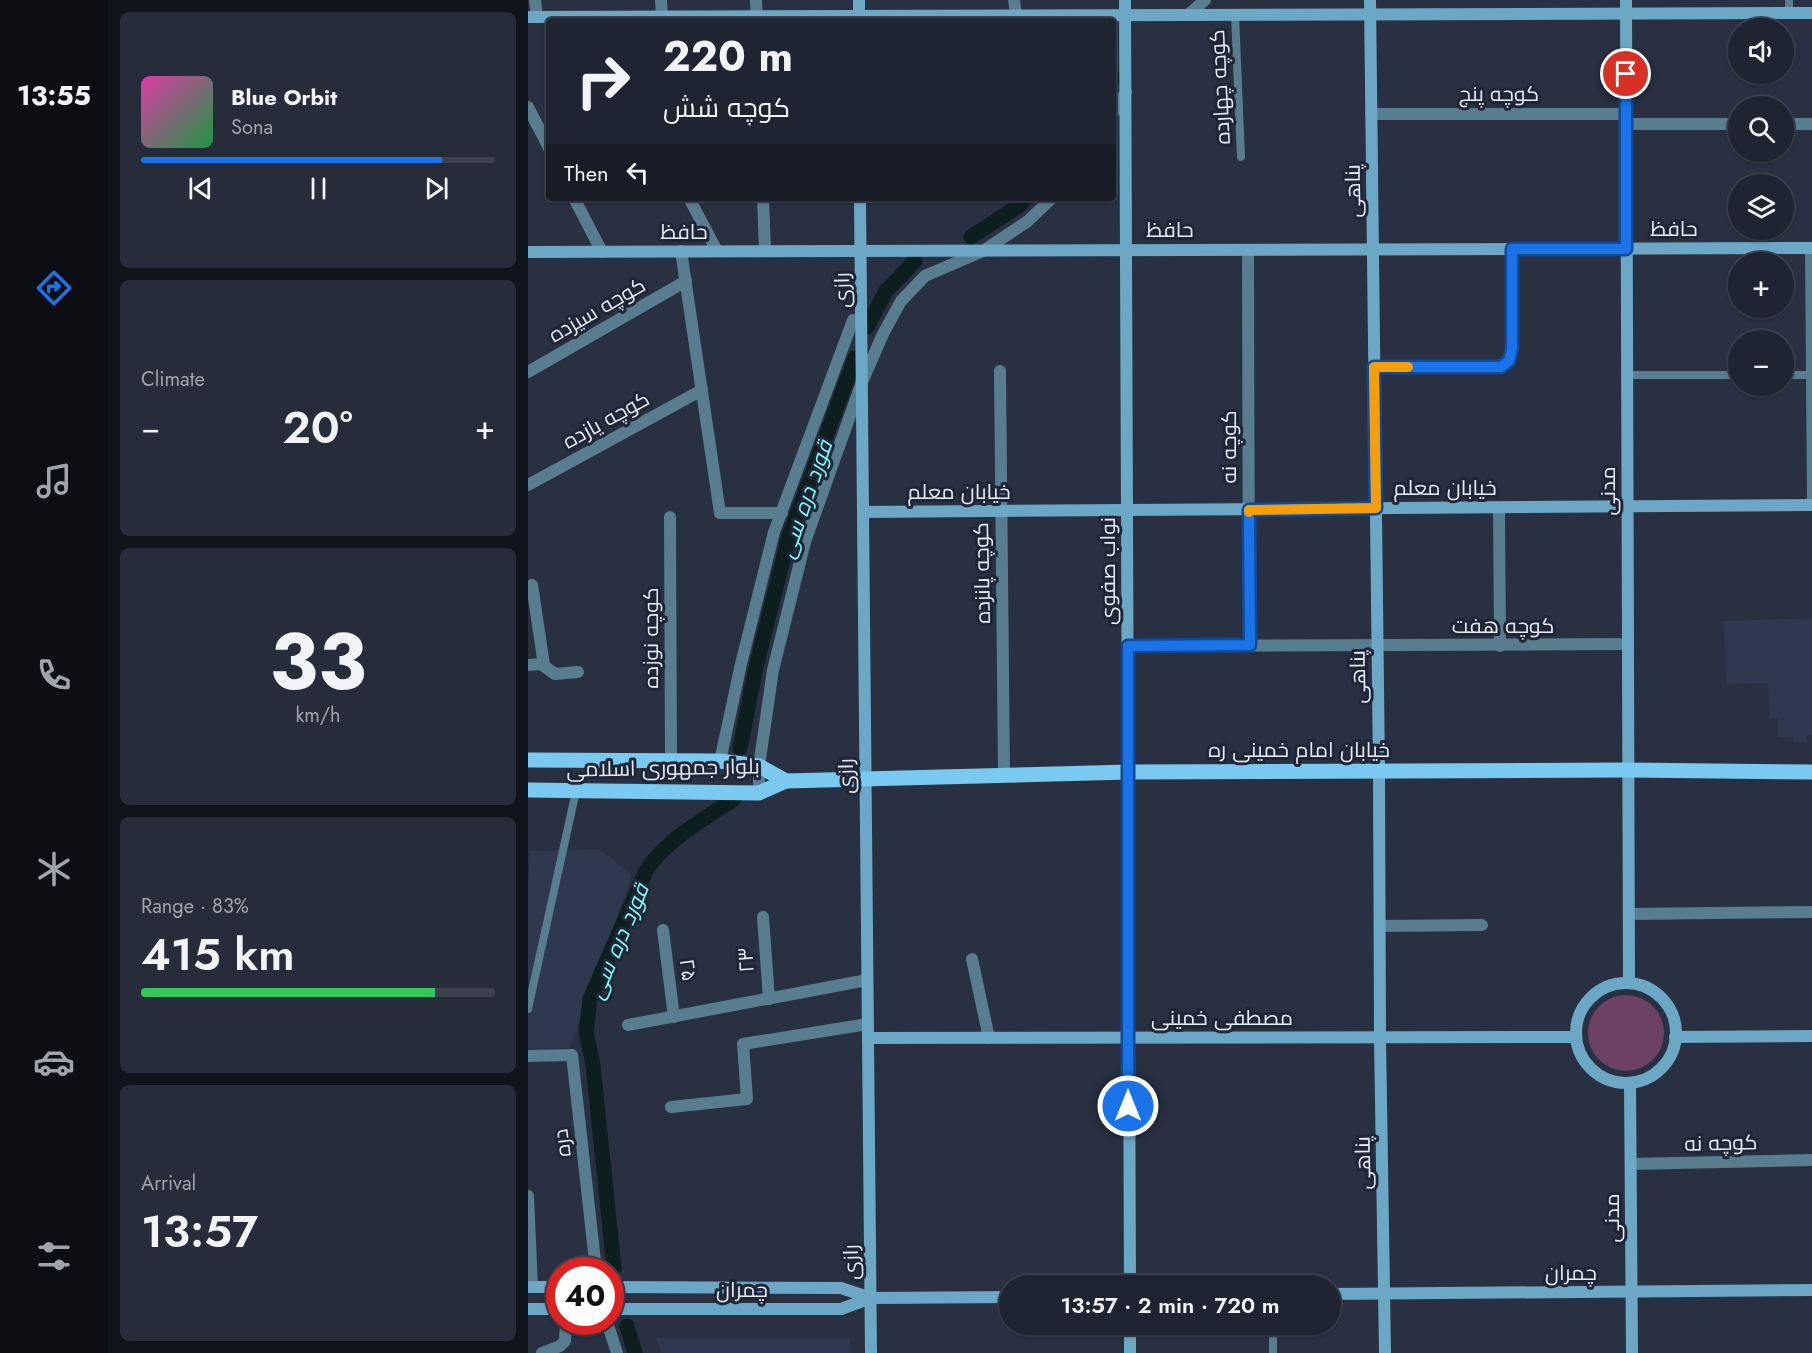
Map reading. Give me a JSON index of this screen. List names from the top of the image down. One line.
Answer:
{"streets":{"main road":["خیابان امام خمینی ره","بلوار جمهوری اسلامی"],"street":["کوچه پنج","پناهی","حافظ","رازی","کوچه سیزده","کوچه یازده","کوچه نه","خیابان معلم","مدنی","نواب صفوی","کوچه پانزده","کوچه هفت","کوچه نوزده","۲۳","۲۵","مصطفی خمینی","دره","چمران"],"lane":["کوچه چهارده"]},"crossings":[["کوچه پنج","پناهی"],["کوچه پنج","مدنی"],["پناهی","حافظ"],["پناهی","خیابان معلم"],["پناهی","کوچه هفت"],["پناهی","خیابان امام خمینی ره"],["پناهی","مصطفی خمینی"],["پناهی","چمران"],["حافظ","رازی"],["حافظ","کوچه نه"],["حافظ","مدنی"],["حافظ","نواب صفوی"],["رازی","خیابان معلم"],["رازی","خیابان امام خمینی ره"],["رازی","مصطفی خمینی"],["رازی","چمران"],["کوچه نه","خیابان معلم"],["کوچه نه","مدنی"],["کوچه نه","کوچه هفت"],["خیابان معلم","مدنی"],["خیابان معلم","نواب صفوی"],["خیابان معلم","کوچه پانزده"],["مدنی","کوچه هفت"],["مدنی","خیابان امام خمینی ره"],["مدنی","مصطفی خمینی"],["مدنی","چمران"],["نواب صفوی","کوچه هفت"],["نواب صفوی","خیابان امام خمینی ره"],["نواب صفوی","مصطفی خمینی"],["کوچه پانزده","خیابان امام خمینی ره"],["کوچه نوزده","بلوار جمهوری اسلامی"],["خیابان امام خمینی ره","بلوار جمهوری اسلامی"]],"water":["قورد دره سی"],"page":{"tabs":"13:55","map_buttons":["+","−"],"turn":["220 m","کوچه شش"],"song":["Blue Orbit","Sona"],"then":"Then","tile":["Climate",["33","km/h"],["Range · 83%","415 km"],["Arrival","13:57"]],"heat":["−","20°","+"],"limit":"40","trip":"13:57 · 2 min · 720 m"}}
